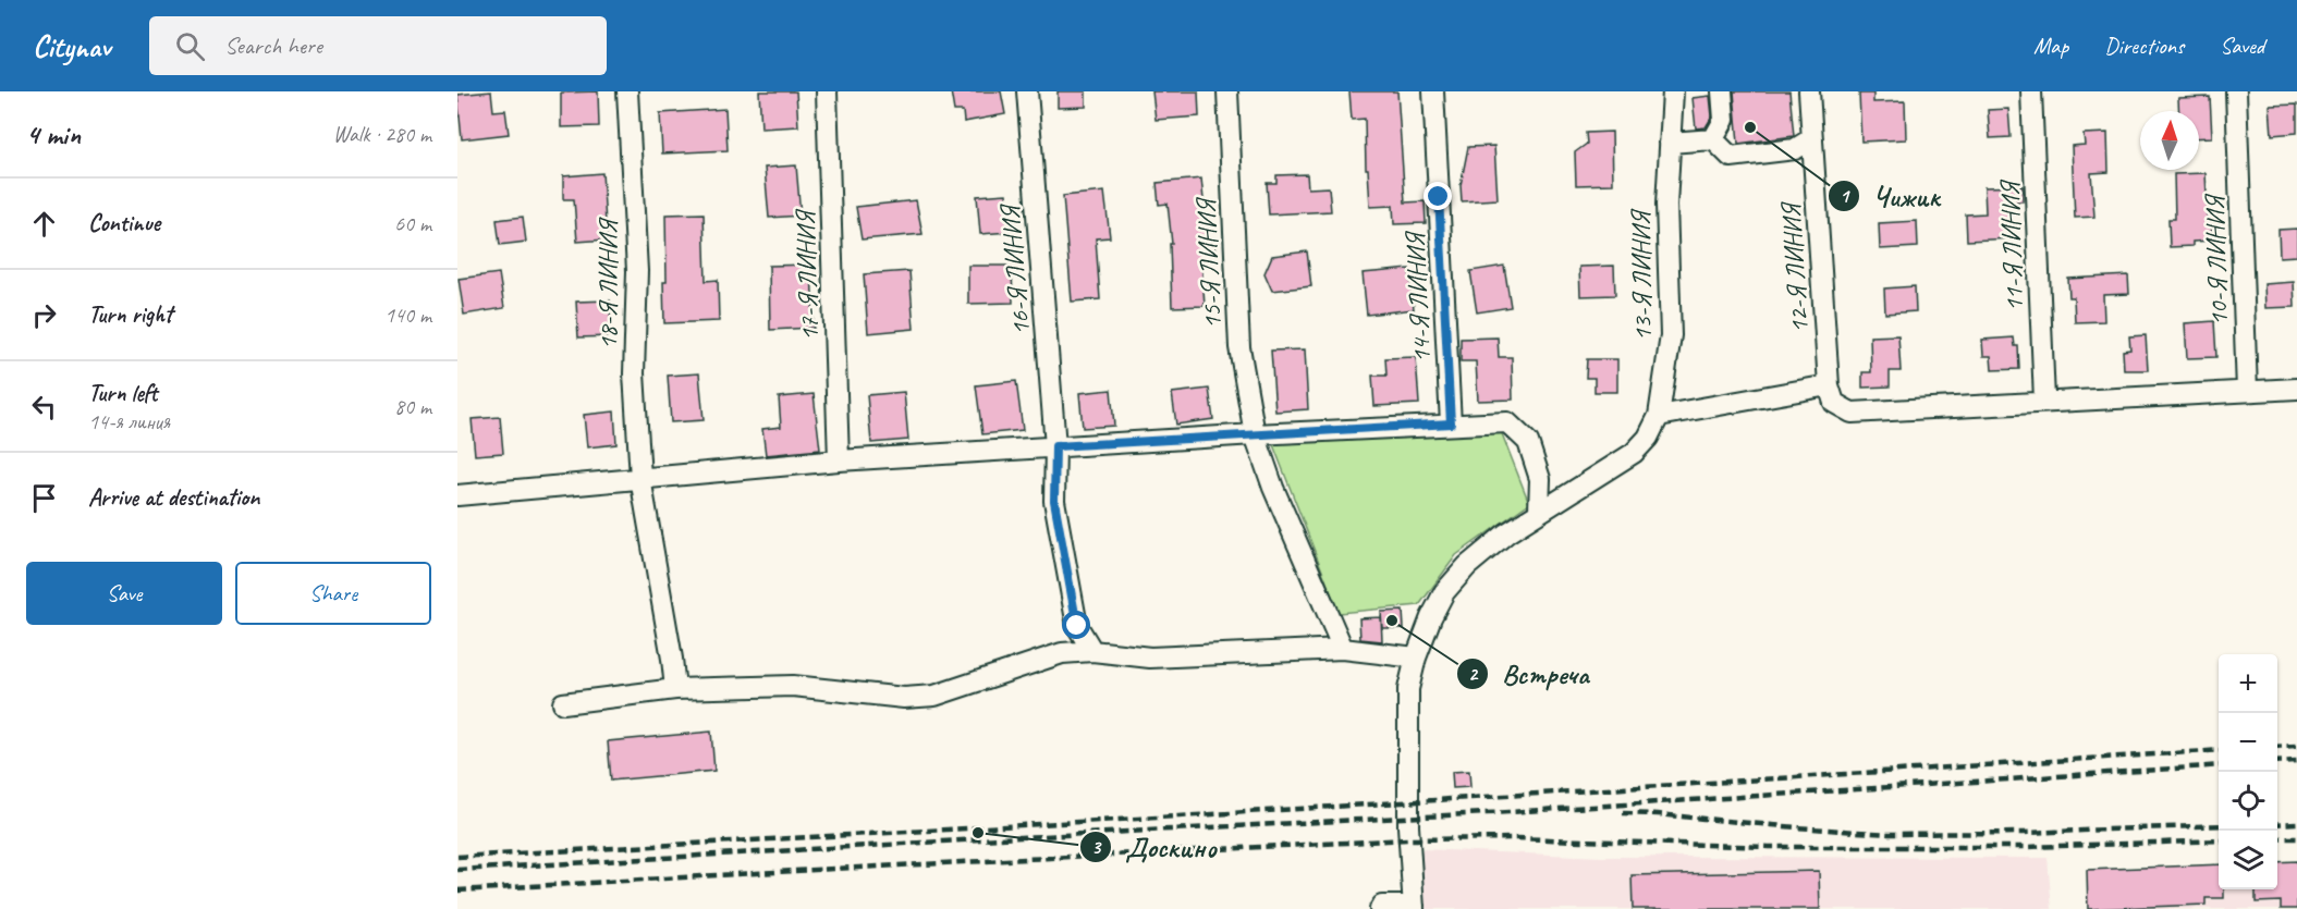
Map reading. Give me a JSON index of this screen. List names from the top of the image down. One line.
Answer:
{"streets":{"street":["11-Я ЛИНИЯ","10-Я ЛИНИЯ","15-Я ЛИНИЯ","12-Я ЛИНИЯ","16-Я ЛИНИЯ","17-Я ЛИНИЯ","13-Я ЛИНИЯ","18-Я ЛИНИЯ","14-Я ЛИНИЯ"]},"places":["Чижик","Встреча","Доскино"],"north":"top","page":{"header":"Citynav","search":"Search here","nav":["Map","Directions","Saved"],"heading":["4 min","Walk · 280 m"],"list":[["Continue","60 m"],["Turn right","140 m"],["Turn left","14-я линия","80 m"],"Arrive at destination"],"buttons":["Save","Share"],"map_buttons":["+","−"]}}
